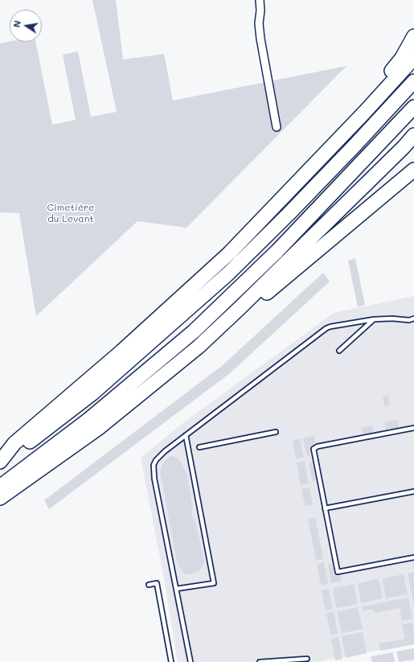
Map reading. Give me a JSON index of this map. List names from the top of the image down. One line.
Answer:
{"parks":["Cimetière du Levant"],"north":"left"}
